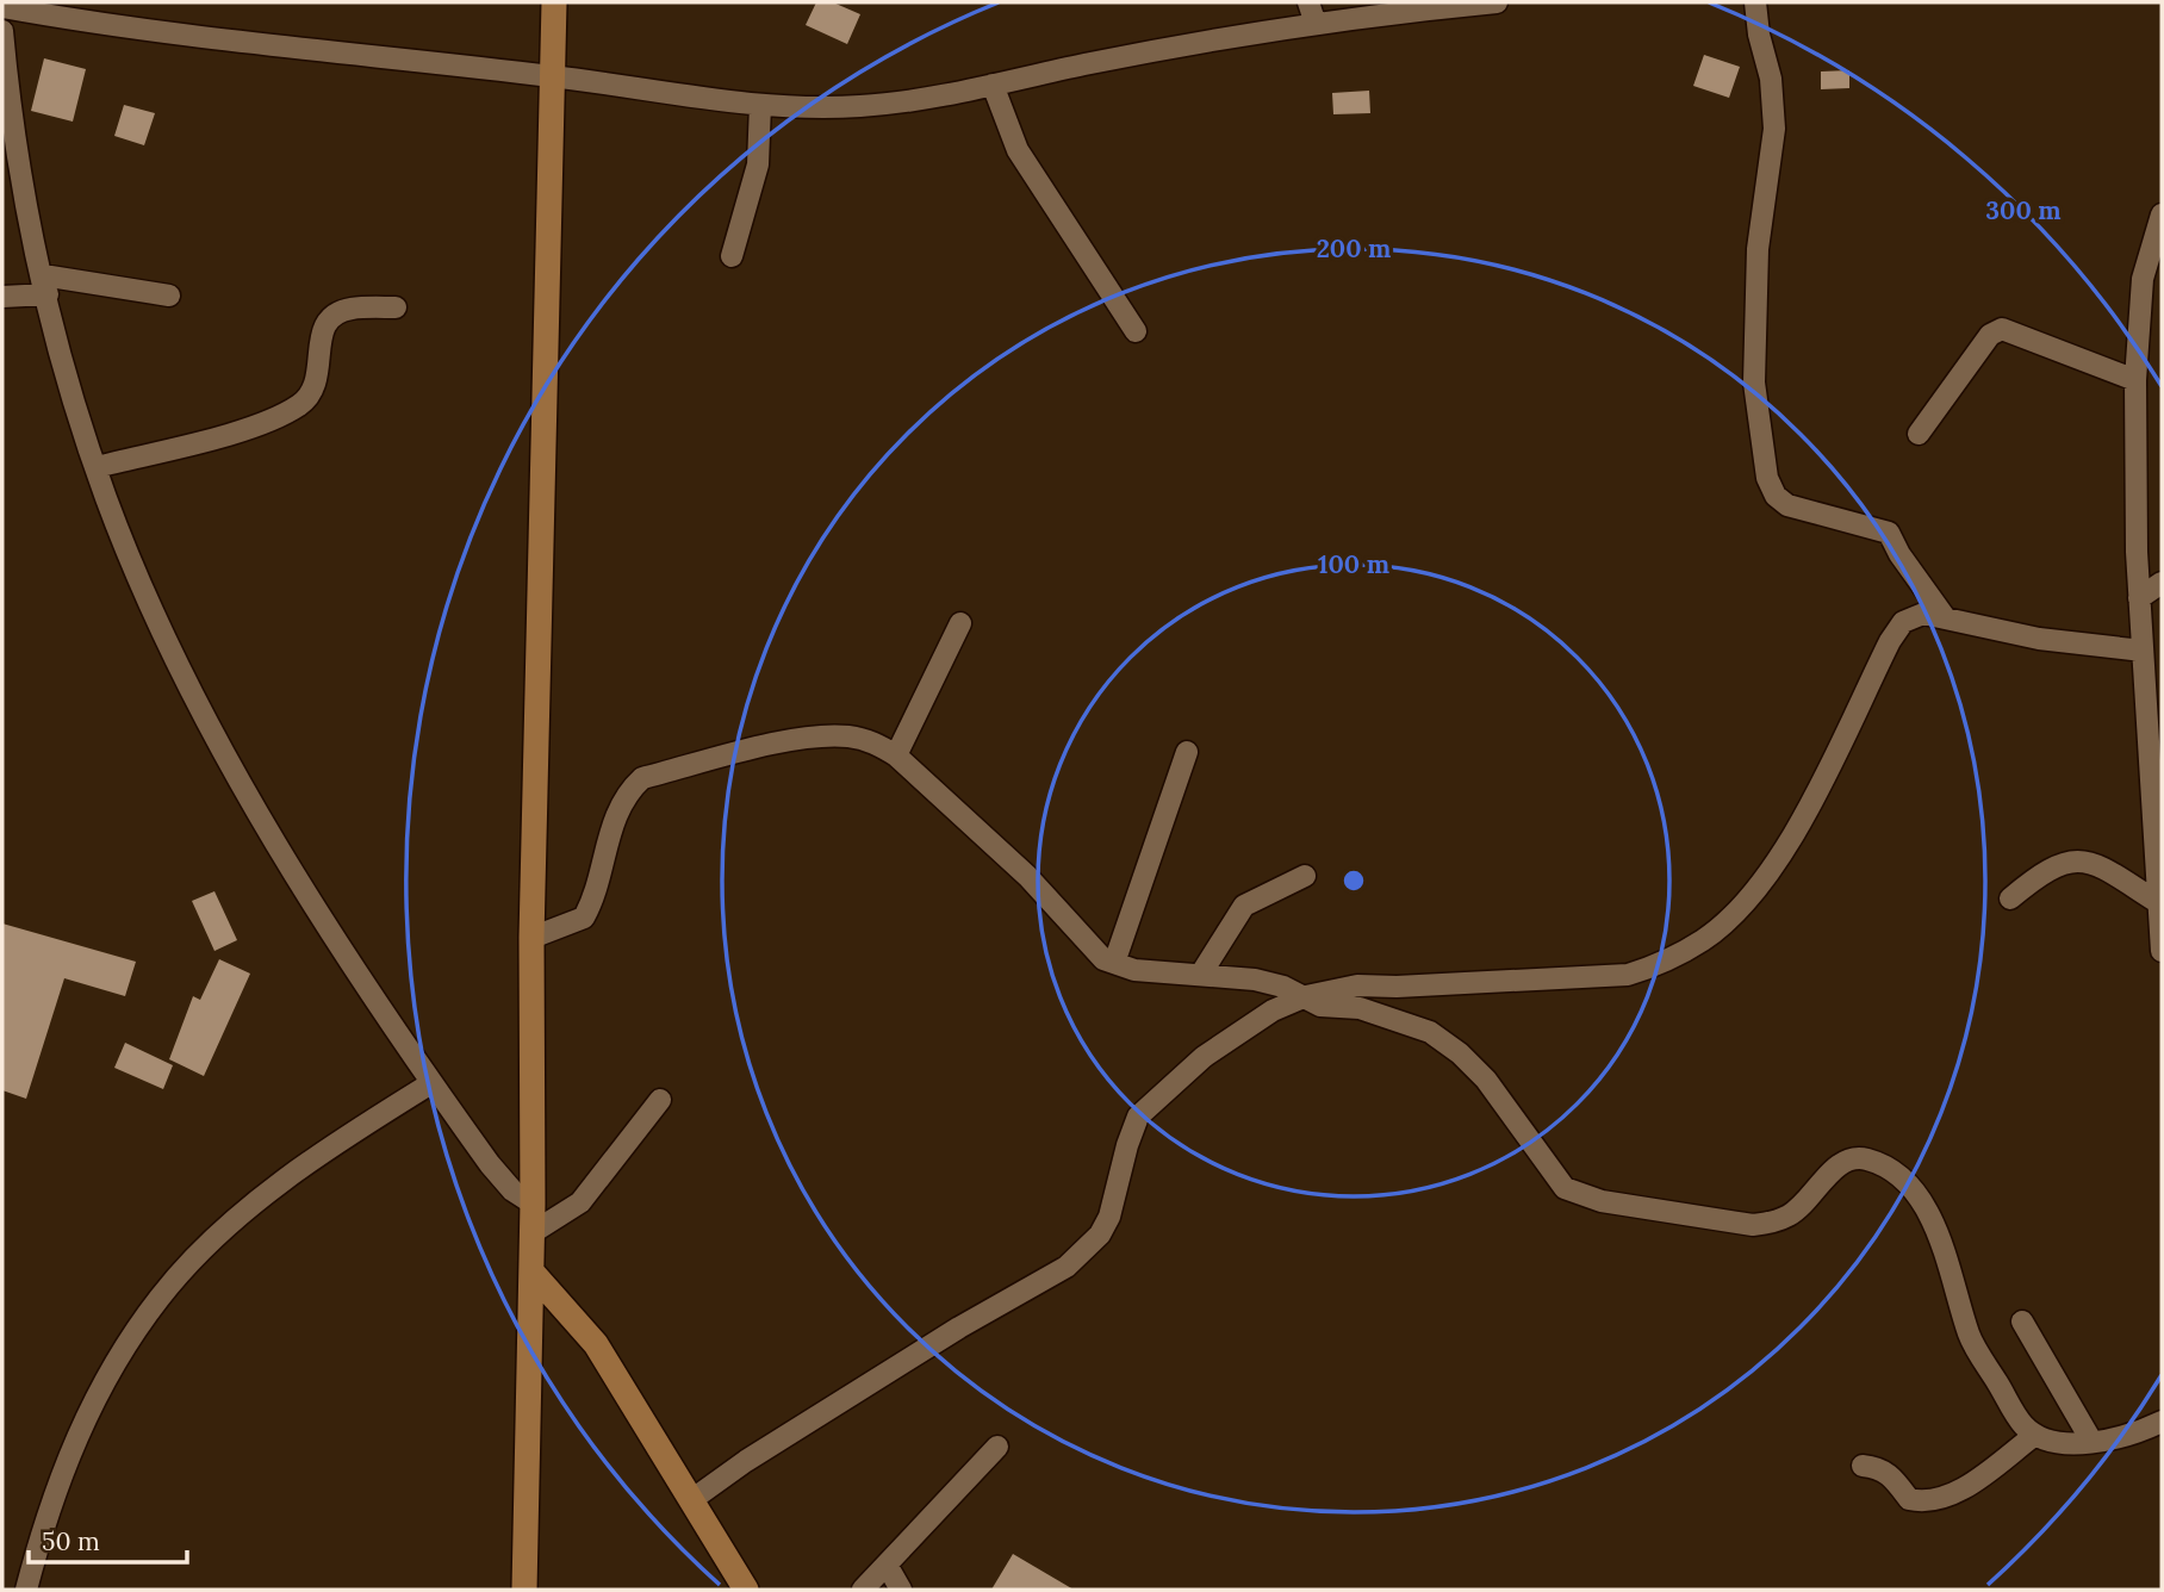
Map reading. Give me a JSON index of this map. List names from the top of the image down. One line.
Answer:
{"scale_bar":"50 m","rings":["300 m","200 m","100 m"]}
